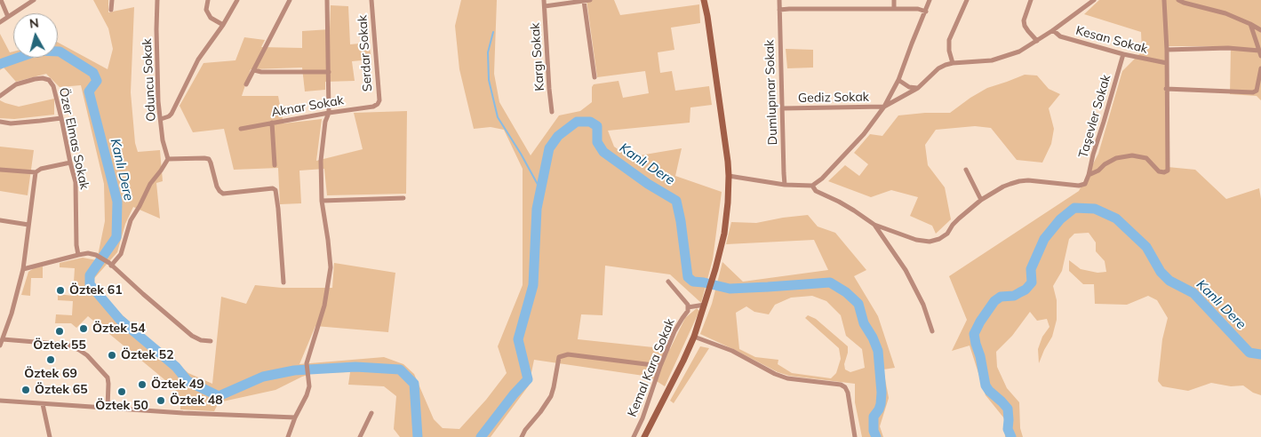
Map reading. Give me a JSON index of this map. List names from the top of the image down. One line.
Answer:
{"streets":{"street":["Kesan Sokak","Serdar Sokak","Kargı Sokak","Oduncu Sokak","Dumlupınar Sokak","Gediz Sokak","Aknar Sokak","Taşevler Sokak","Özer Elmas Sokak","Kemal Kara Sokak"]},"crossings":[["Kesan Sokak","Taşevler Sokak"],["Serdar Sokak","Aknar Sokak"],["Dumlupınar Sokak","Gediz Sokak"]],"water":["Kanlı Dere"],"places":["Öztek 61","Öztek 54","Öztek 55","Öztek 52","Öztek 69","Öztek 49","Öztek 65","Öztek 50","Öztek 48"],"north":"top"}
